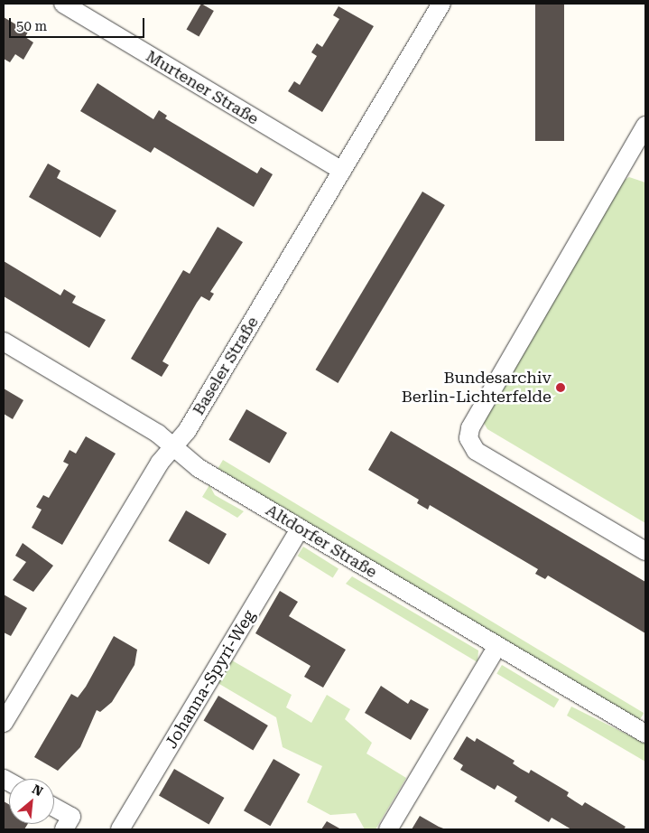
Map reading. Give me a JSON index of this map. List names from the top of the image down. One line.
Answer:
{"streets":{"street":["Murtener Straße","Baseler Straße","Altdorfer Straße","Johanna-Spyri-Weg"]},"crossings":[["Murtener Straße","Baseler Straße"],["Baseler Straße","Altdorfer Straße"],["Altdorfer Straße","Johanna-Spyri-Weg"]],"places":["Bundesarchiv Berlin-Lichterfelde"],"scale_bar":"50 m","north":"top right"}
